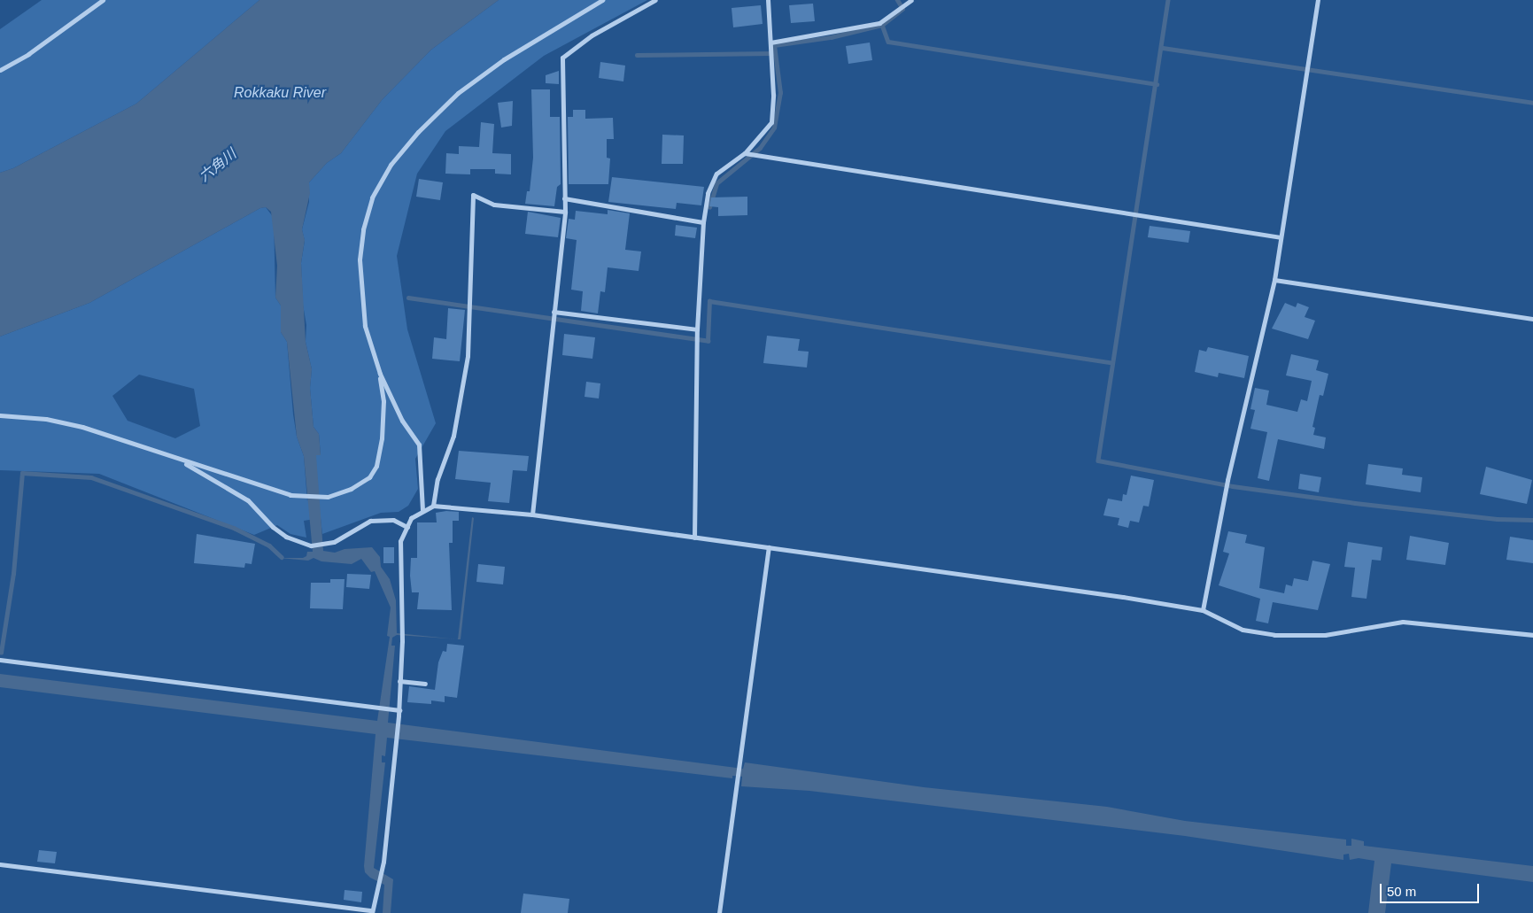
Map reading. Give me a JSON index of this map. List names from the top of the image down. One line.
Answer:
{"water":["Rokkaku River","六角川"],"scale_bar":"50 m"}
